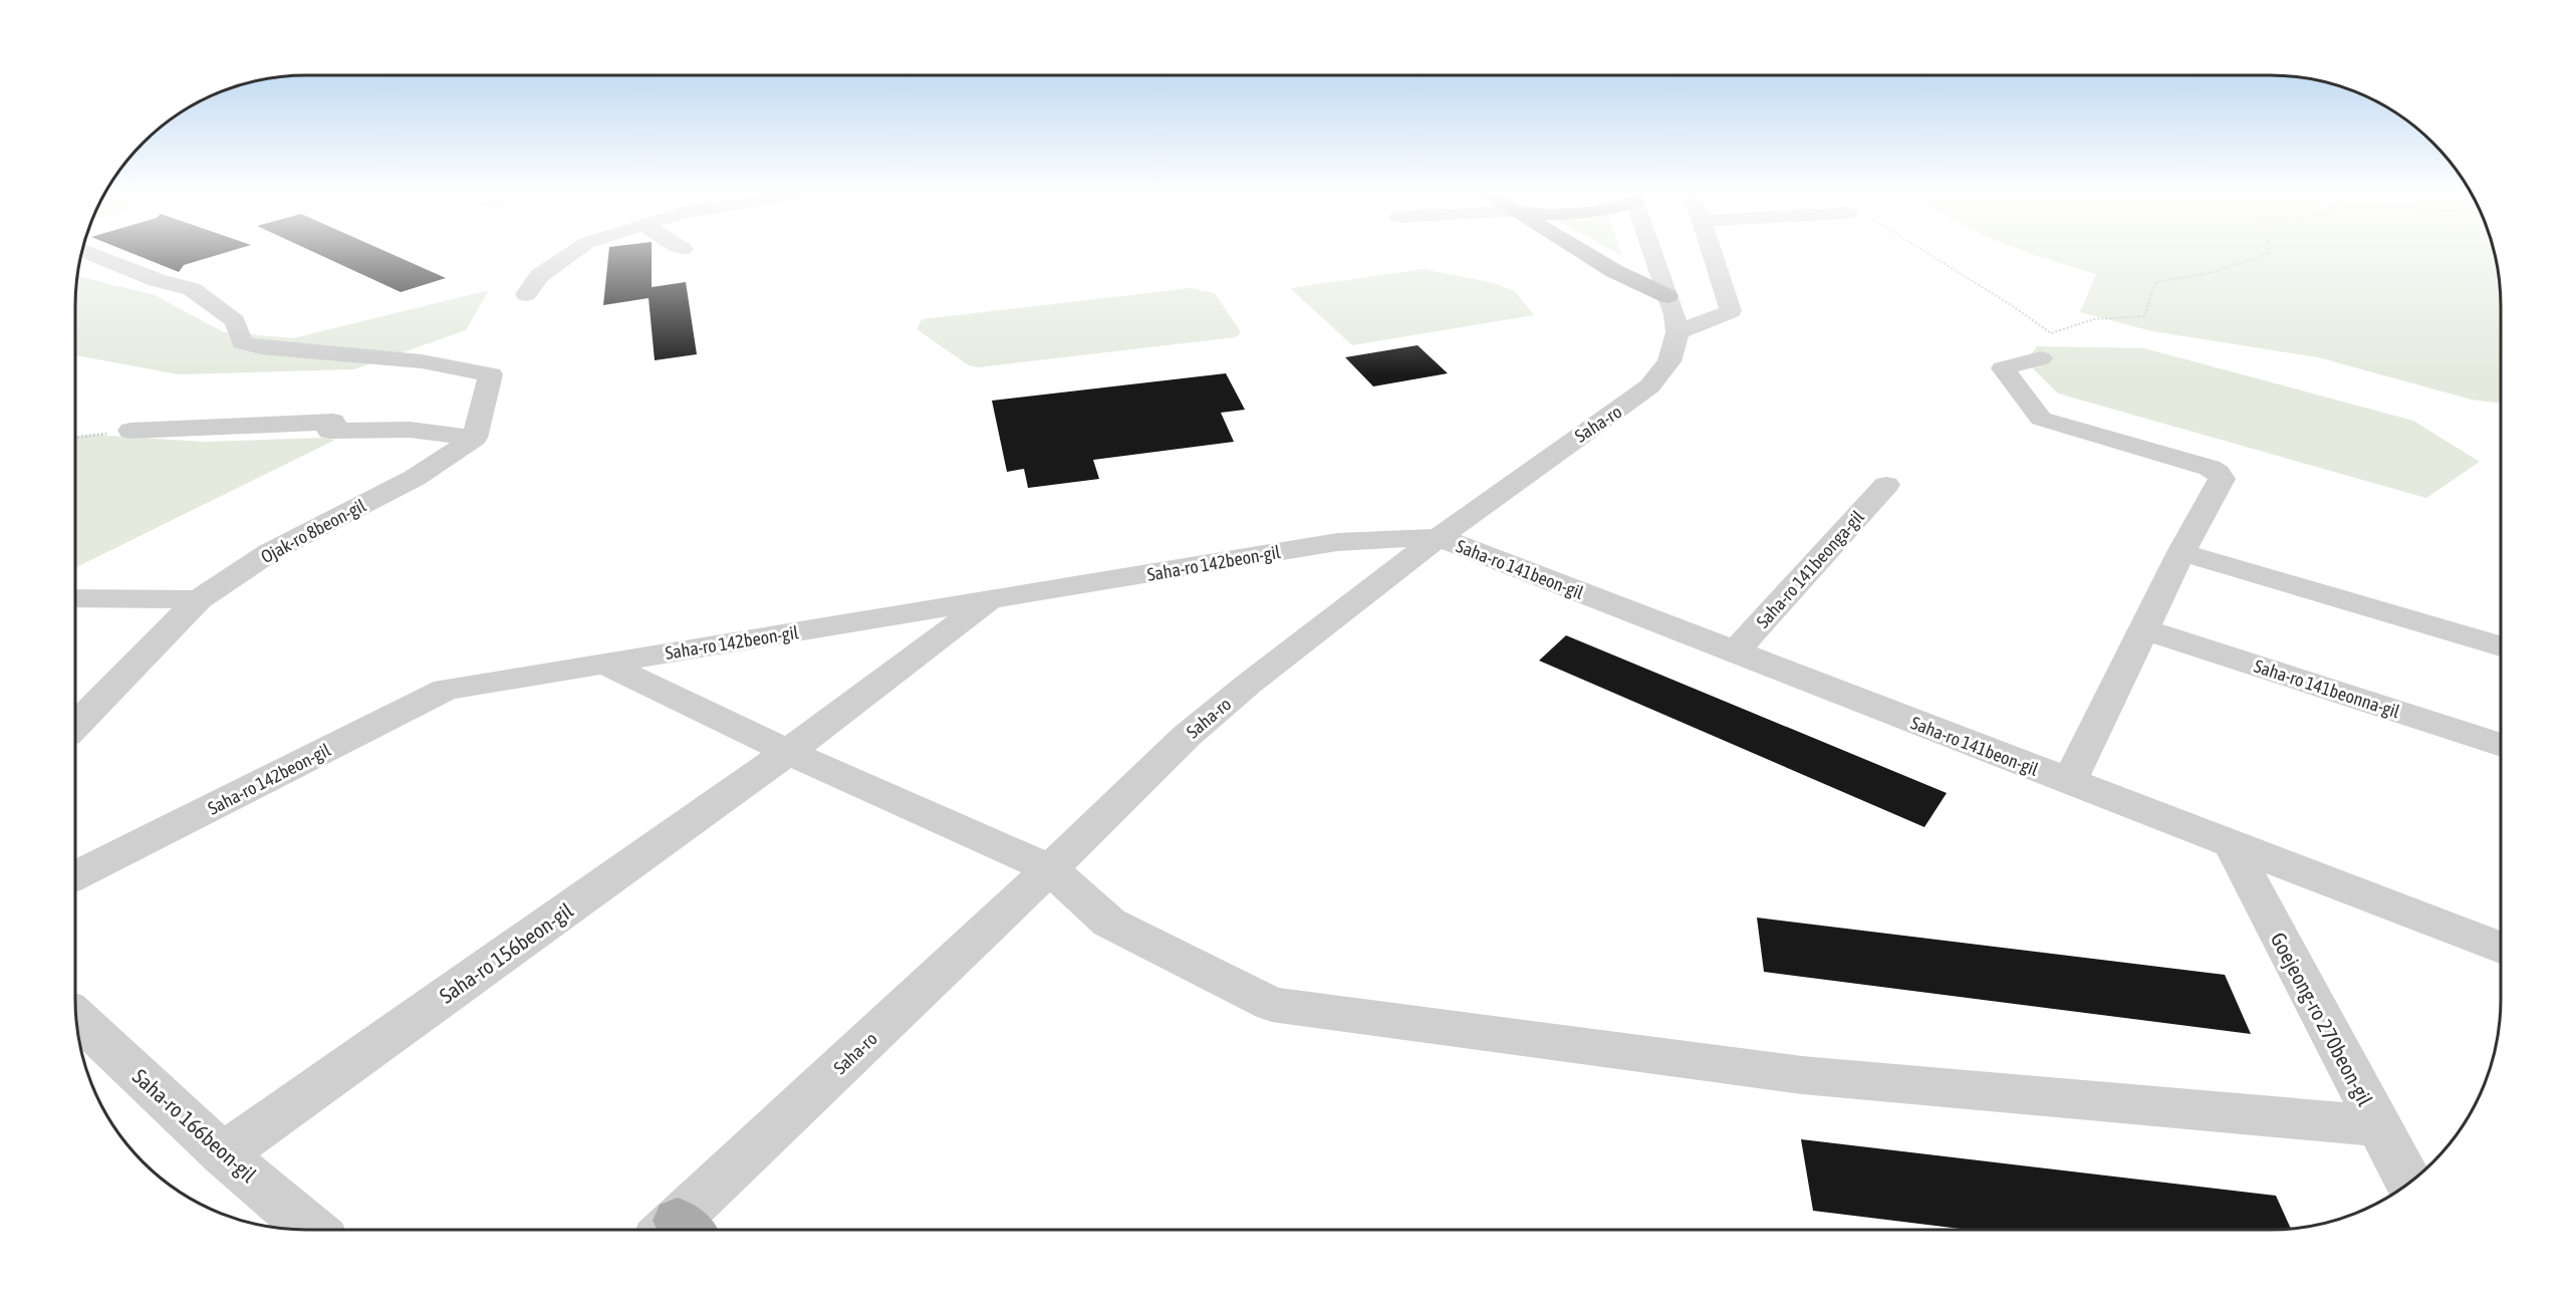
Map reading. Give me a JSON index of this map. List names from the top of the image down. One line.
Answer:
{"streets":{"street":["Saha-ro","Ojak-ro 8beon-gil","Saha-ro 142beon-gil","Saha-ro 141beon-gil","Saha-ro 141beonga-gil","Saha-ro 141beonna-gil","Saha-ro 156beon-gil","Goejeong-ro 270beon-gil","Saha-ro 166beon-gil"]},"crossings":[["Saha-ro","Saha-ro 142beon-gil"],["Saha-ro","Saha-ro 141beon-gil"],["Saha-ro 142beon-gil","Saha-ro 141beon-gil"],["Saha-ro 142beon-gil","Saha-ro 156beon-gil"],["Saha-ro 141beon-gil","Saha-ro 141beonga-gil"],["Saha-ro 141beon-gil","Goejeong-ro 270beon-gil"],["Saha-ro 156beon-gil","Saha-ro 166beon-gil"]]}
